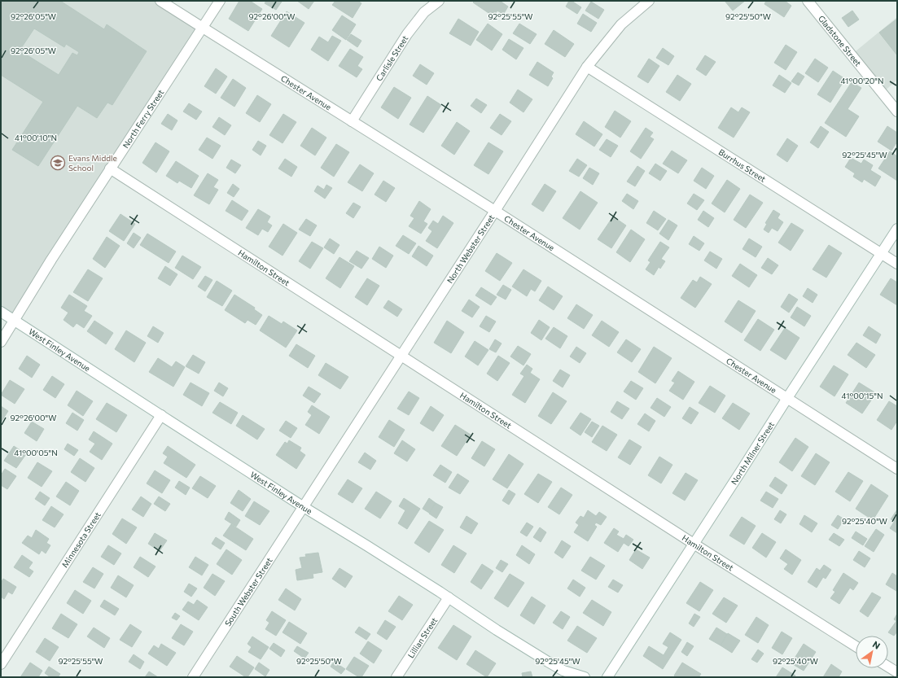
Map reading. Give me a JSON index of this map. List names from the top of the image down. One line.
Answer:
{"streets":{"street":["Gladstone Street","Carlisle Street","Chester Avenue","North Ferry Street","Burrhus Street","North Webster Street","Hamilton Street","West Finley Avenue","North Milner Street","Minnesota Street","South Webster Street","Lillian Street"]},"crossings":[["Carlisle Street","Chester Avenue"],["Chester Avenue","North Ferry Street"],["Chester Avenue","North Webster Street"],["Chester Avenue","North Milner Street"],["North Ferry Street","Hamilton Street"],["North Ferry Street","West Finley Avenue"],["Burrhus Street","North Webster Street"],["Burrhus Street","North Milner Street"],["North Webster Street","Hamilton Street"],["North Webster Street","West Finley Avenue"],["North Webster Street","South Webster Street"],["Hamilton Street","North Milner Street"],["West Finley Avenue","Minnesota Street"],["West Finley Avenue","South Webster Street"],["West Finley Avenue","Lillian Street"]],"places":{"school or university":["Evans Middle School"]},"north":"top right","coordinates":["92°25'50\"W","92°26'05\"W","92°26'00\"W","92°25'55\"W","41°00'20\"N","41°00'10\"N","92°25'45\"W","41°00'15\"N","41°00'05\"N","92°25'40\"W"]}
